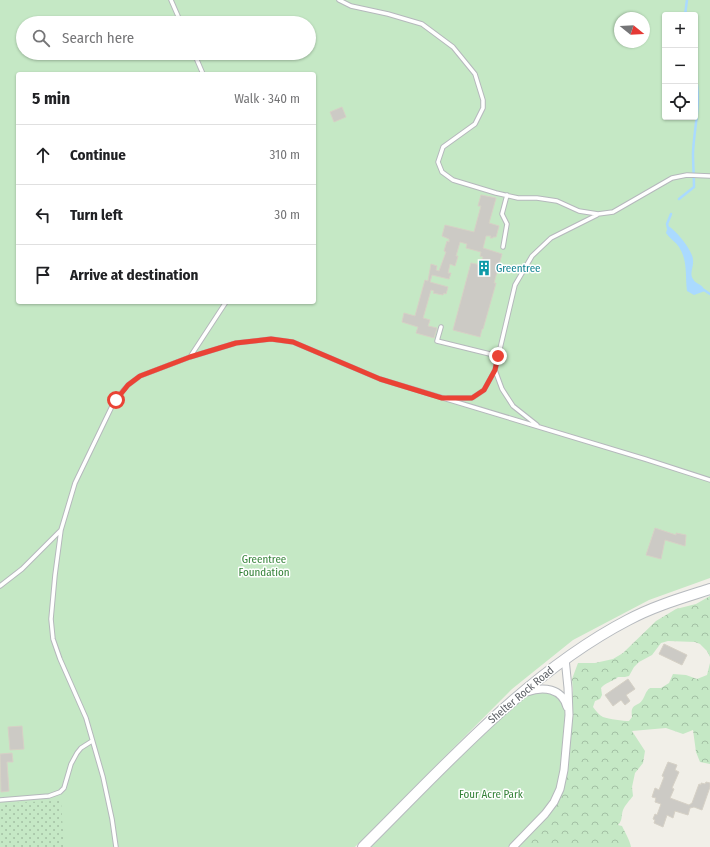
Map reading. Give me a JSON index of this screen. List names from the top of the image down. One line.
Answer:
{"streets":{"main road":["Shelter Rock Road"]},"parks":["Greentree Foundation","Four Acre Park"],"places":{"building":["Greentree"]},"north":"right","page":{"map_buttons":["+","−"],"search":"Search here","heading":["5 min","Walk · 340 m"],"list":[["Continue","310 m"],["Turn left","30 m"],"Arrive at destination"]}}
